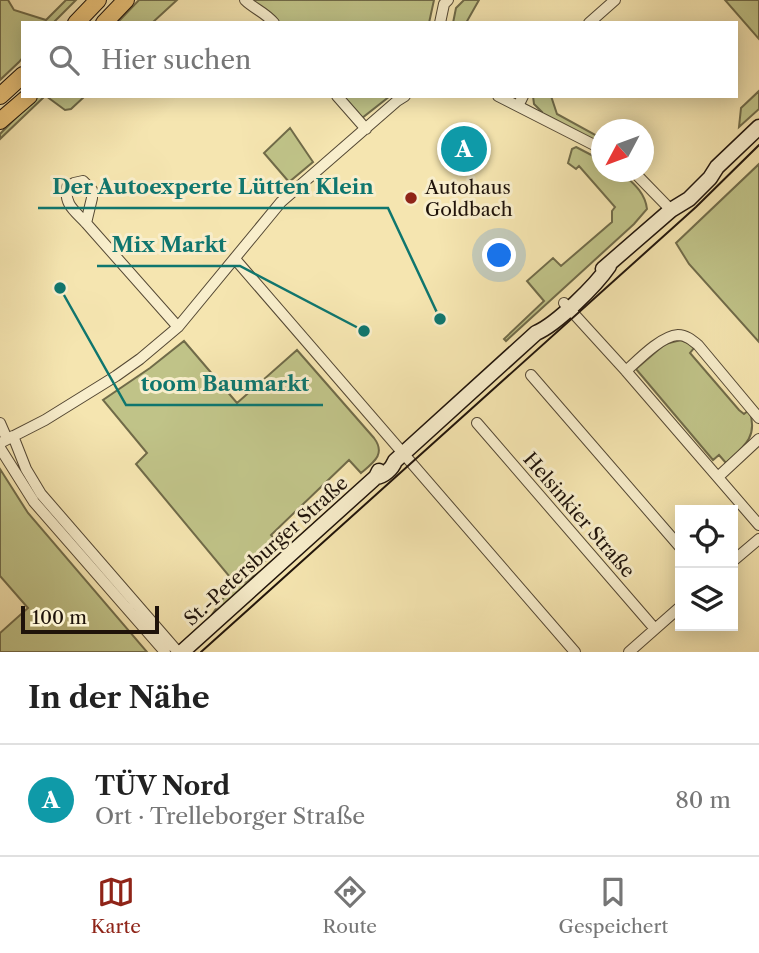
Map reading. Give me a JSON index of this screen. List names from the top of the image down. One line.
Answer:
{"streets":{"main road":["St.-Petersburger Straße"],"street":["Helsinkier Straße"]},"places":["Autohaus Goldbach","toom Baumarkt","Der Autoexperte Lütten Klein","Mix Markt"],"scale_bar":"100 m","north":"bottom left","page":{"search":"Hier suchen","pins":"A","scale":"100 m","heading":"In der Nähe","list":[{"mark":"A","name":"TÜV Nord","note":"Ort · Trelleborger Straße","value":"80 m"}],"nav":["Karte","Route","Gespeichert"]}}
